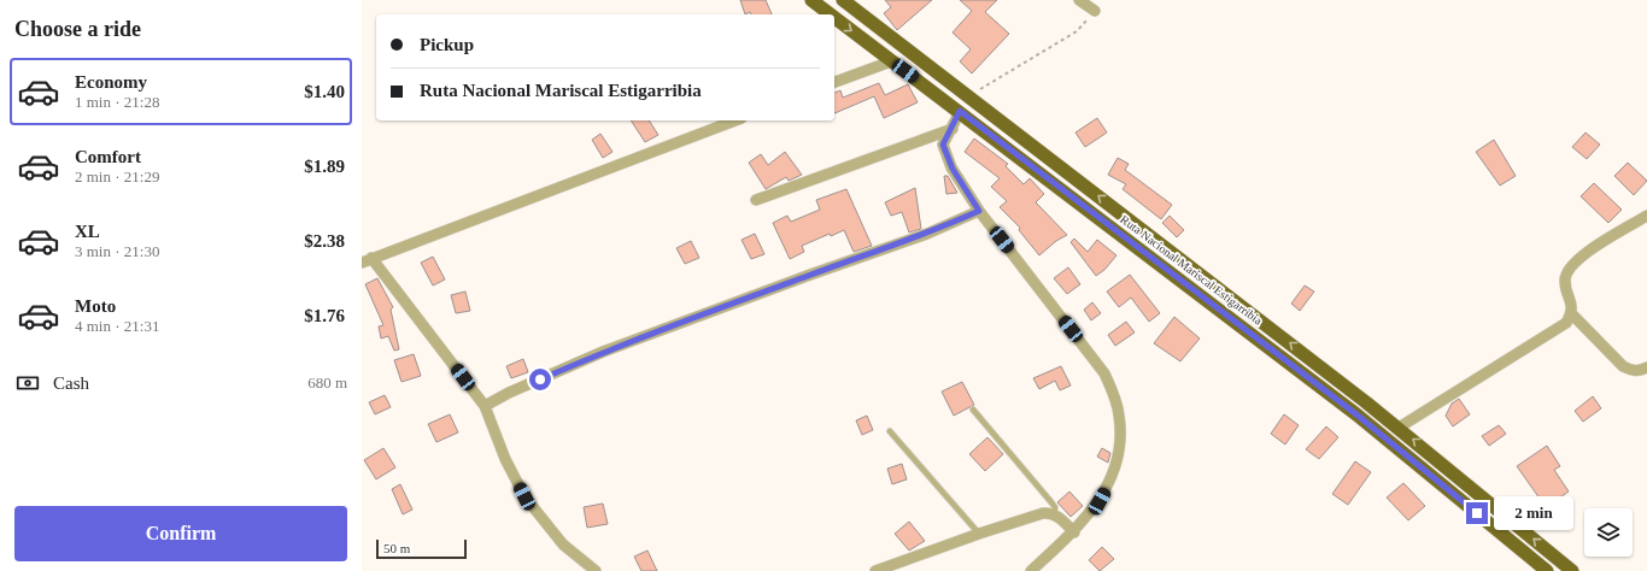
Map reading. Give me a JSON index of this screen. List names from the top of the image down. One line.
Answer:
{"streets":{"highway":["Ruta Nacional Mariscal Estigarribia"]},"scale_bar":"50 m","page":{"heading":"Choose a ride","banner":["Pickup","Ruta Nacional Mariscal Estigarribia"],"list":[{"name":"Economy","note":"1 min · 21:28","value":"$1.40"},{"name":"Comfort","note":"2 min · 21:29","value":"$1.89"},{"name":"XL","note":"3 min · 21:30","value":"$2.38"},{"name":"Moto","note":"4 min · 21:31","value":"$1.76"}],"pay":["Cash","680 m"],"buttons":"Confirm","bubble":"2 min","scale":"50 m"}}
